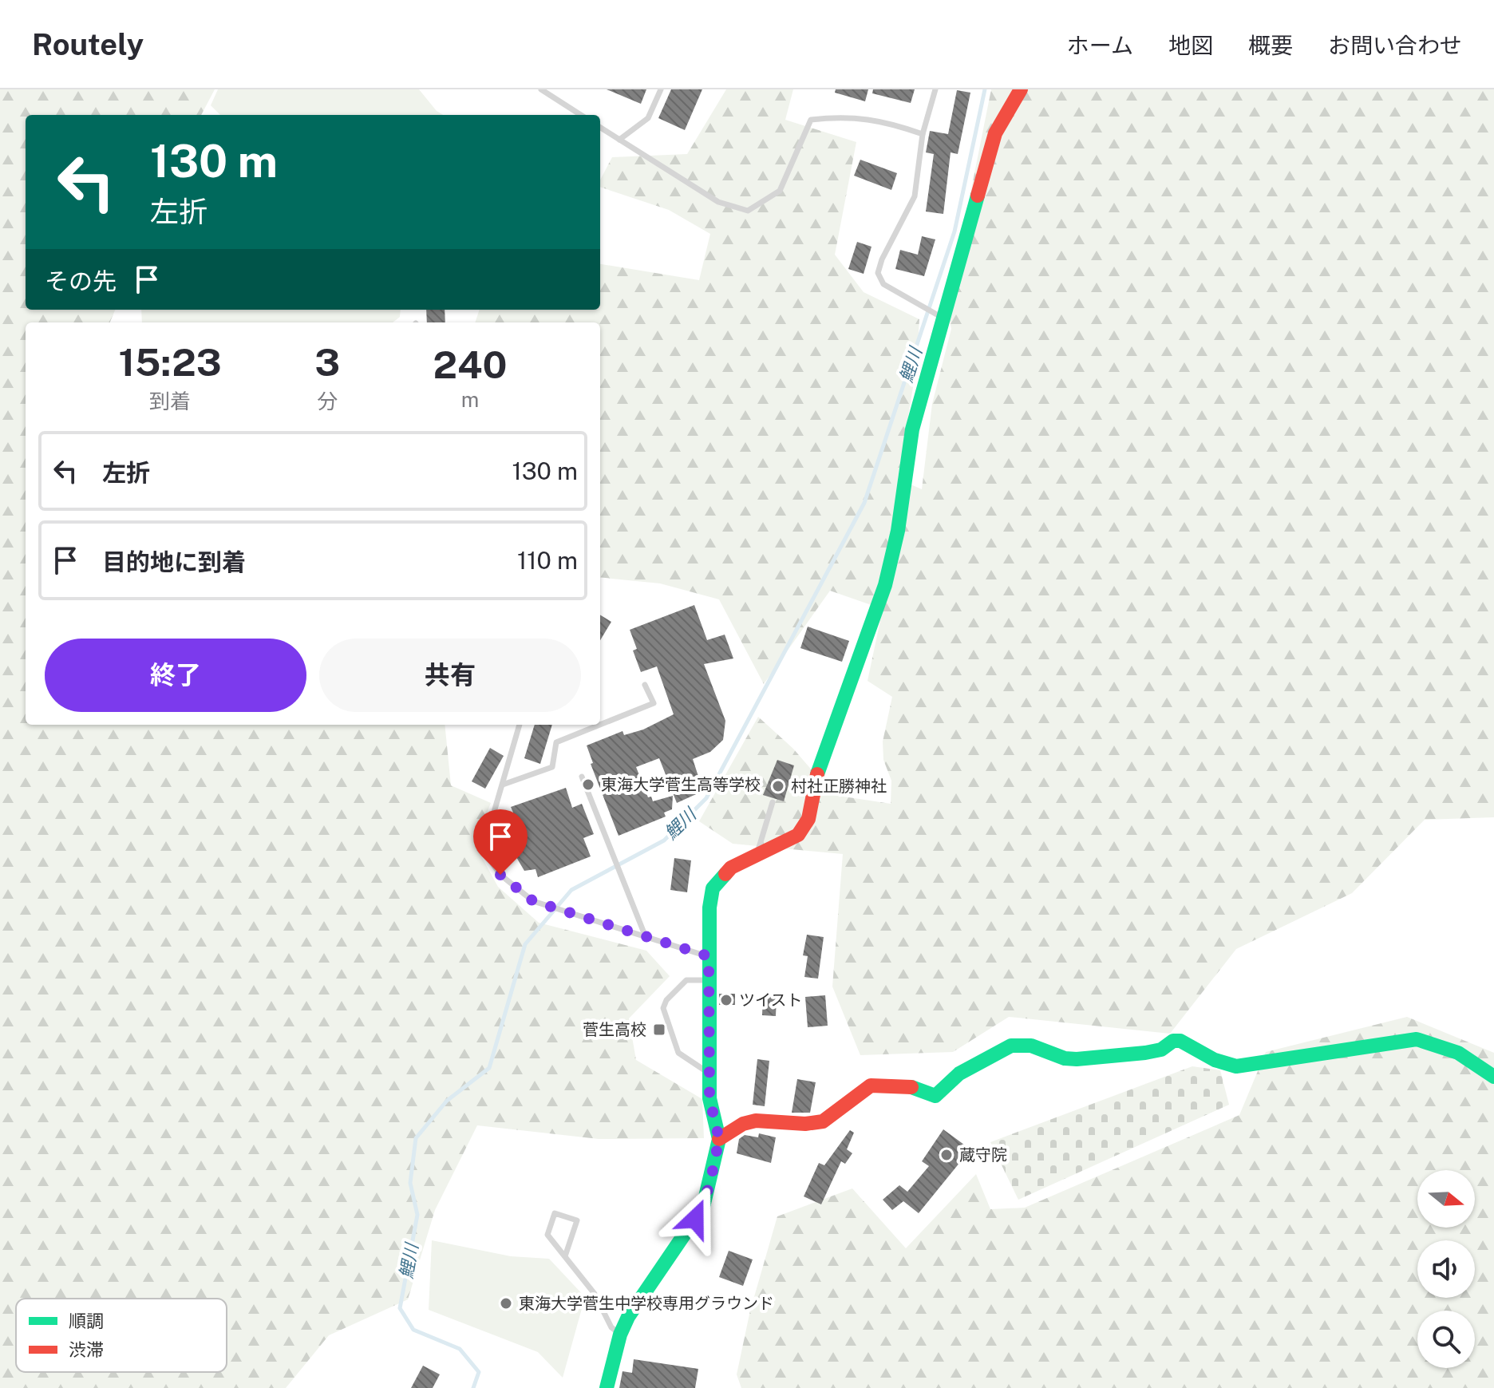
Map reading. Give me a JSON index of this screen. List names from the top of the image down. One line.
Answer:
{"water":["鯉川"],"places":{"other":["東海大学菅生高等学校","村社正勝神社","ツイスト","蔵守院","東海大学菅生中学校専用グラウンド"],"transit":["菅生高校"]},"legend":["順調","渋滞"],"north":"right","page":{"header":"Routely","nav":["ホーム","地図","概要","お問い合わせ"],"turn":["130 m","左折"],"then":"その先","eta":["15:23","到着","3","分","240","m"],"list":[{"name":"左折","value":"130 m"},{"name":"目的地に到着","value":"110 m"}],"buttons":["終了","共有"]}}
